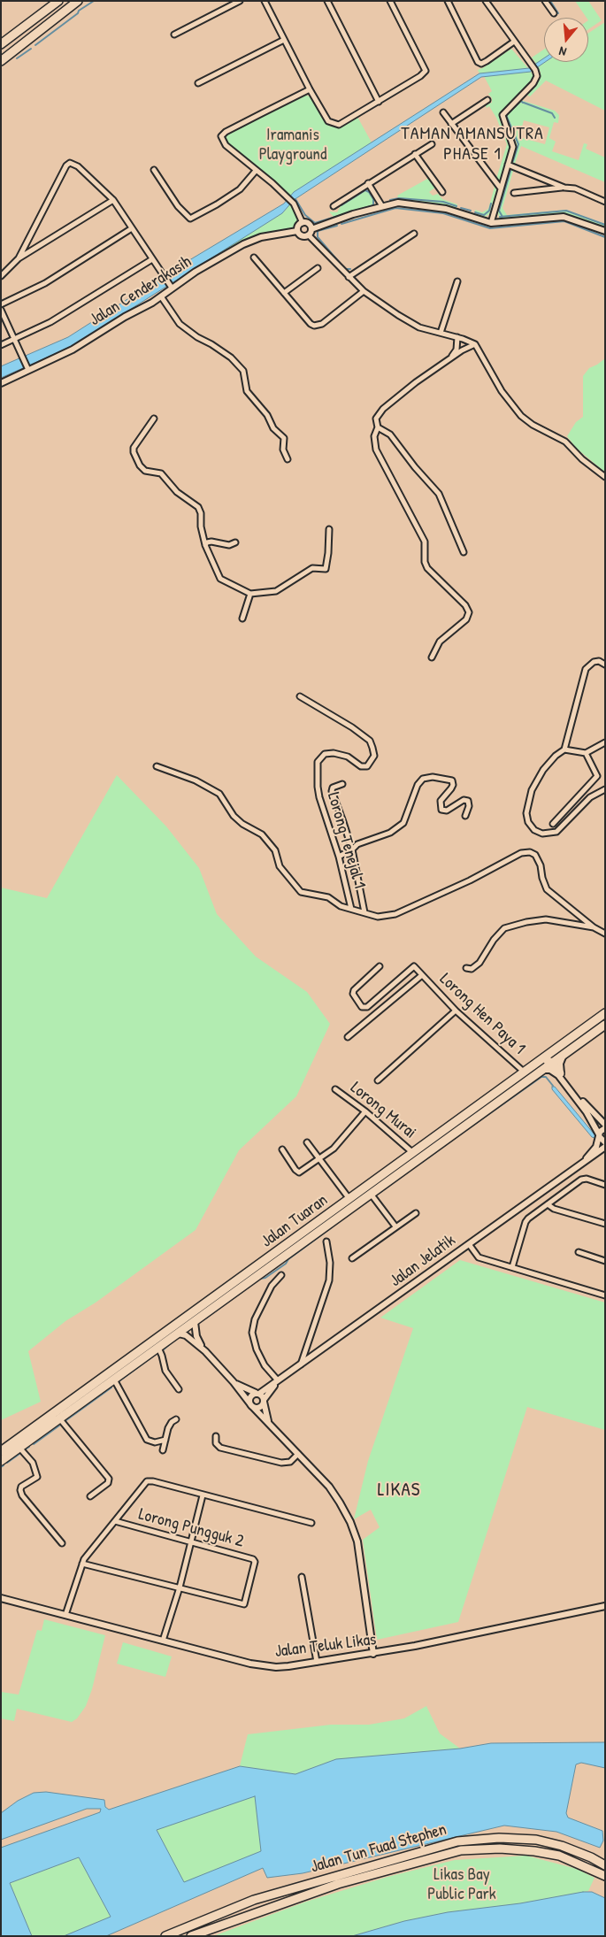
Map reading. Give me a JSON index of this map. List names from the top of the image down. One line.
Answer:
{"streets":{"main road":["Jalan Tuaran","Jalan Tun Fuad Stephen"],"street":["Jalan Cenderakasih","Lorong Tenejal 1","Lorong Hen Paya 1","Lorong Murai","Jalan Jelatik","Lorong Pungguk 2","Jalan Teluk Likas"]},"crossings":[["Lorong Hen Paya 1","Jalan Tuaran"],["Lorong Murai","Jalan Tuaran"]],"districts":["TAMAN AMANSUTRA PHASE 1","LIKAS"],"parks":["Iramanis Playground","Likas Bay Public Park"],"north":"bottom"}
